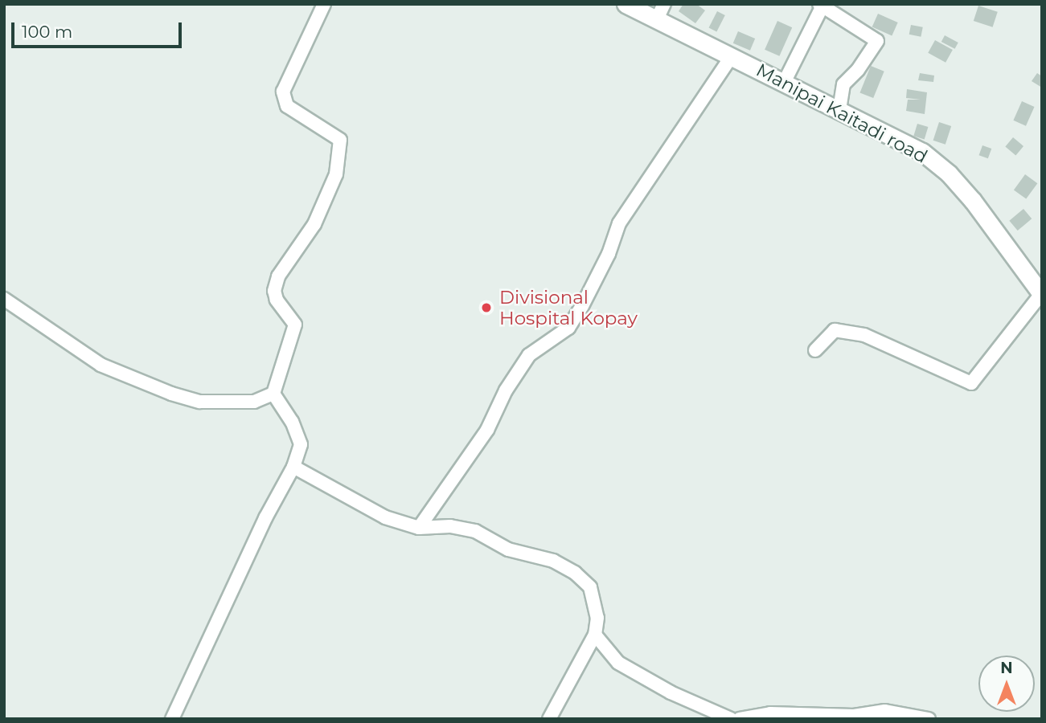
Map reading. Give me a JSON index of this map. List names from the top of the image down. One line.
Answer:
{"streets":{"main road":["Manipai Kaitadi road"]},"places":["Divisional Hospital Kopay"],"scale_bar":"100 m","north":"top"}
